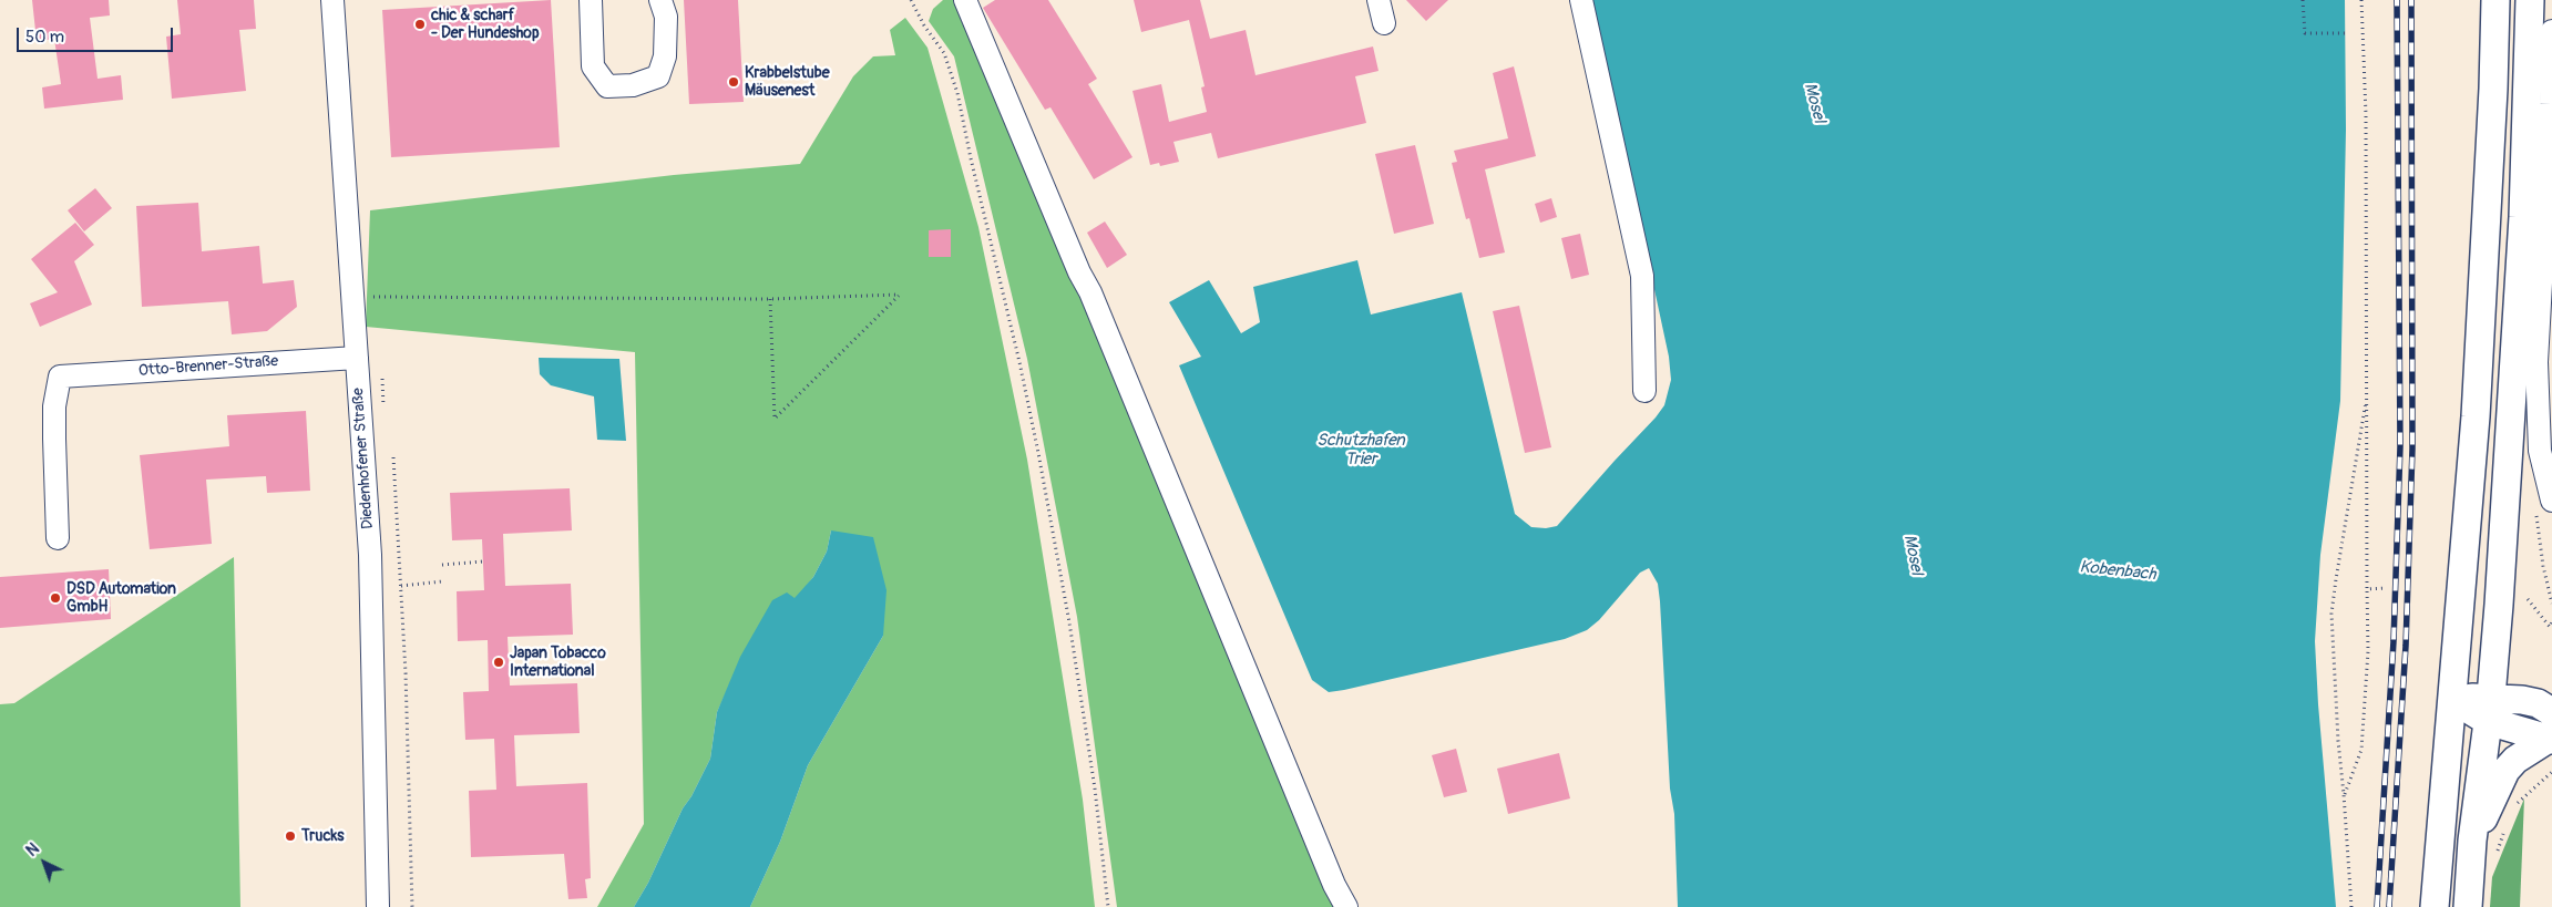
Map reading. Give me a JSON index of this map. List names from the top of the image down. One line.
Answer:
{"streets":{"street":["Otto-Brenner-Straße","Diedenhofener Straße"]},"crossings":[["Otto-Brenner-Straße","Diedenhofener Straße"]],"water":["Mosel","Schutzhafen Trier","Kobenbach"],"places":["chic & scharf - Der Hundeshop","Krabbelstube Mäusenest","DSD Automation GmbH","Japan Tobacco International","Trucks"],"scale_bar":"50 m","north":"top left"}
